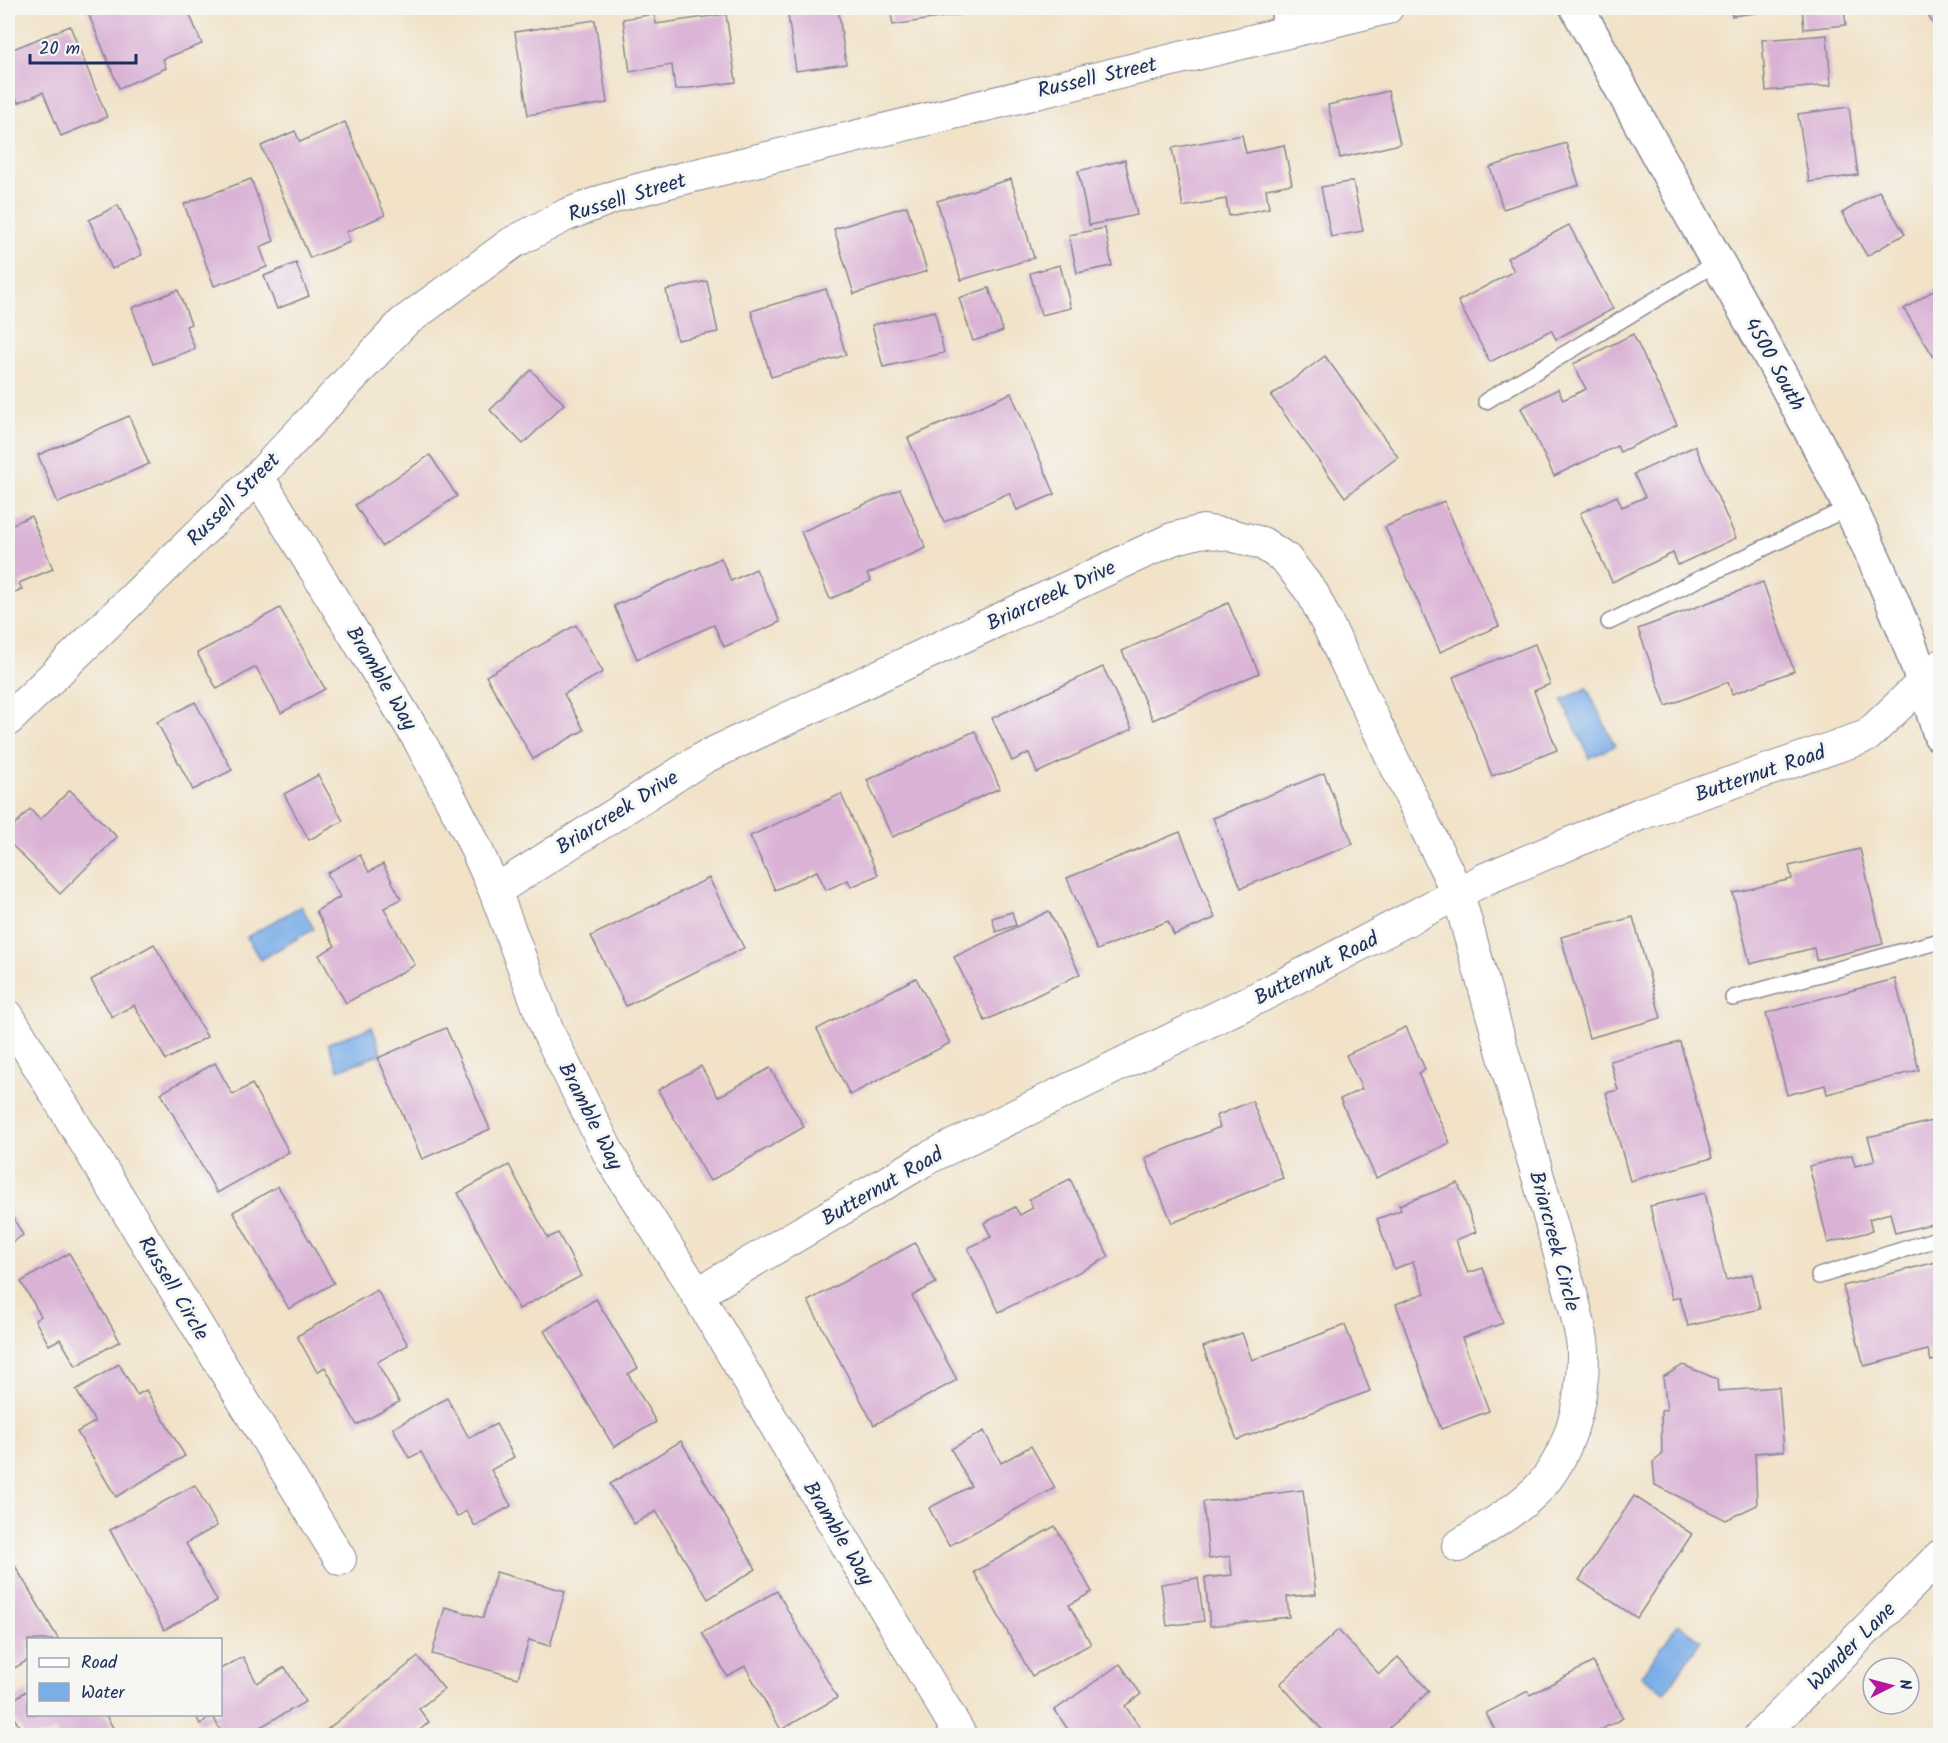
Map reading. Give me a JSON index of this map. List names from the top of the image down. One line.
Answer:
{"streets":{"main road":["4500 South"],"street":["Russell Street","Briarcreek Drive","Bramble Way","Butternut Road","Briarcreek Circle","Russell Circle","Wander Lane"]},"crossings":[["Russell Street","Bramble Way"],["4500 South","Butternut Road"],["Briarcreek Drive","Bramble Way"],["Briarcreek Drive","Butternut Road"],["Briarcreek Drive","Briarcreek Circle"],["Bramble Way","Butternut Road"],["Butternut Road","Briarcreek Circle"]],"legend":["Road","Water"],"scale_bar":"20 m","north":"right"}
